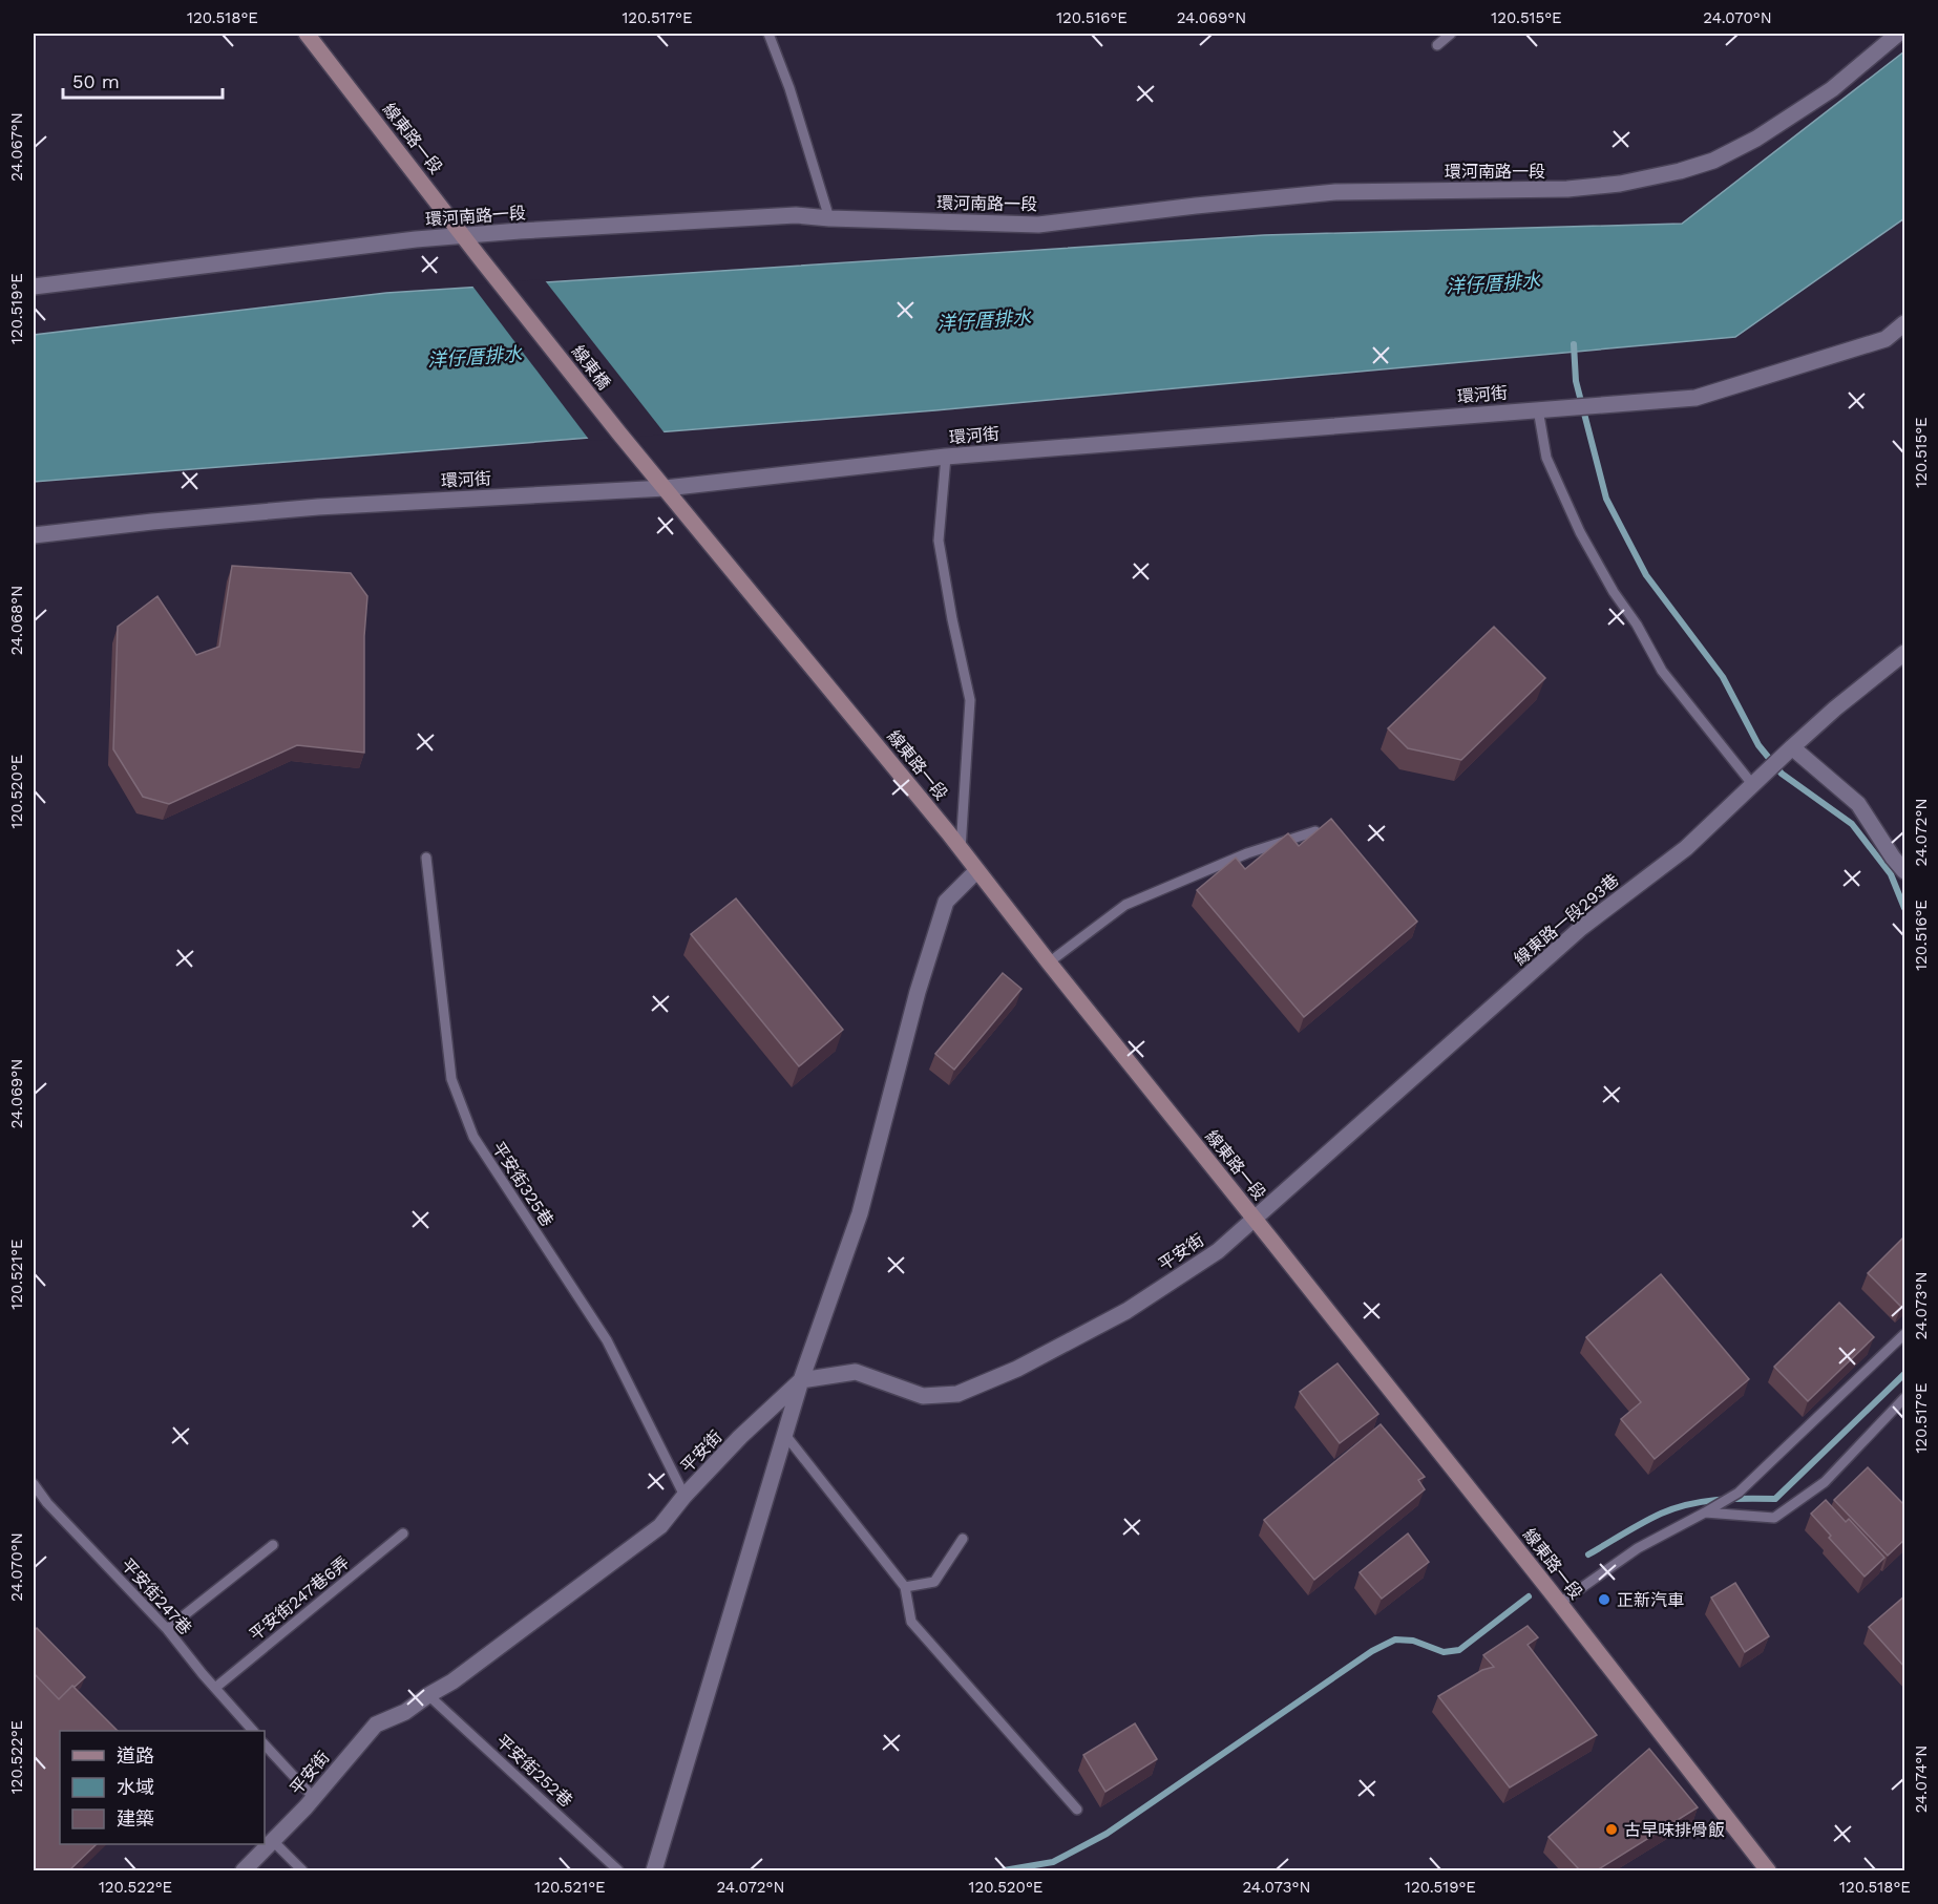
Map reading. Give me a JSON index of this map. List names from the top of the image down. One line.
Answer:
{"streets":{"main road":["線東路一段","線東橋"],"street":["環河南路一段","環河街","線東路一段293巷","平安街"],"lane":["平安街325巷","平安街247巷","平安街247巷6弄","平安街252巷"]},"crossings":[["線東路一段","環河南路一段"],["線東路一段","線東橋"],["線東路一段","環河街"],["線東路一段","線東路一段293巷"],["線東路一段","平安街"],["線東橋","環河街"],["線東路一段293巷","平安街"],["平安街325巷","平安街"],["平安街","平安街252巷"],["平安街247巷","平安街247巷6弄"]],"water":["洋仔厝排水"],"places":["正新汽車","古早味排骨飯"],"legend":["道路","水域","建築"],"scale_bar":"50 m","coordinates":["120.518°E","120.517°E","120.516°E","24.069°N","120.515°E","24.070°N","24.067°N","120.519°E","24.068°N","120.520°E","24.072°N","120.521°E","24.073°N","120.522°E","24.074°N"]}
